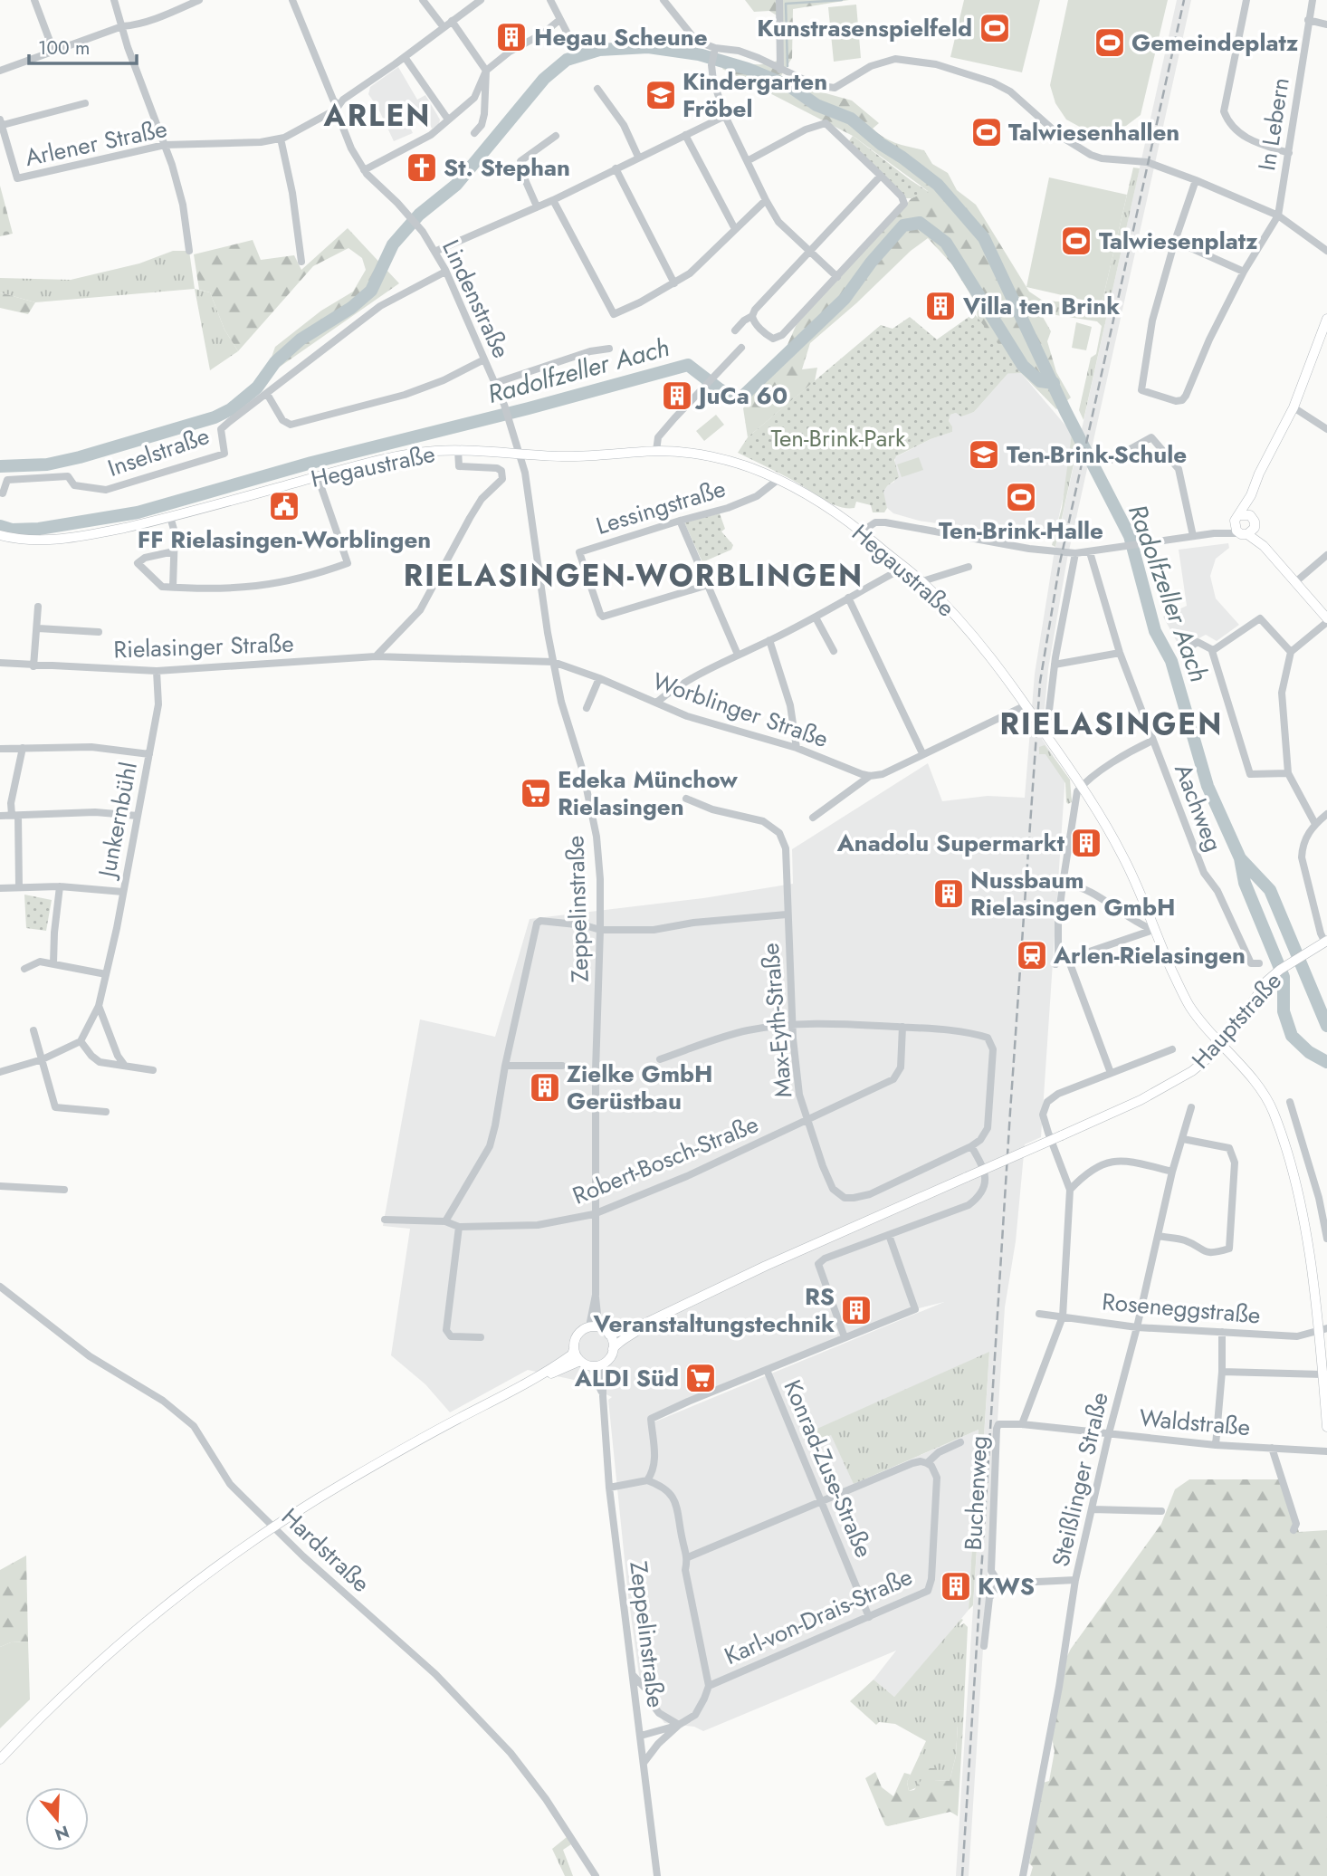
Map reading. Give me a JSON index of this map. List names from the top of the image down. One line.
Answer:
{"streets":{"main road":["Hegaustraße","Hauptstraße"],"street":["In Lebern","Arlener Straße","Lindenstraße","Inselstraße","Lessingstraße","Rielasinger Straße","Worblinger Straße","Aachweg","Junkernbühl","Zeppelinstraße","Max-Eyth-Straße","Robert-Bosch-Straße","Roseneggstraße","Waldstraße","Konrad-Zuse-Straße","Steißlinger Straße","Buchenweg","Hardstraße","Karl-von-Drais-Straße"]},"crossings":[["Arlener Straße","Lindenstraße"],["Lindenstraße","Inselstraße"],["Lindenstraße","Hegaustraße"],["Lindenstraße","Zeppelinstraße"],["Hegaustraße","Lessingstraße"],["Hegaustraße","Zeppelinstraße"],["Hegaustraße","Hauptstraße"],["Hegaustraße","Roseneggstraße"],["Rielasinger Straße","Worblinger Straße"],["Rielasinger Straße","Junkernbühl"],["Worblinger Straße","Zeppelinstraße"],["Zeppelinstraße","Robert-Bosch-Straße"],["Max-Eyth-Straße","Robert-Bosch-Straße"],["Roseneggstraße","Steißlinger Straße"],["Waldstraße","Steißlinger Straße"],["Waldstraße","Buchenweg"],["Konrad-Zuse-Straße","Karl-von-Drais-Straße"],["Steißlinger Straße","Buchenweg"]],"districts":["ARLEN","RIELASINGEN-WORBLINGEN","RIELASINGEN"],"water":["Radolfzeller Aach"],"parks":["Ten-Brink-Park"],"places":{"sports":["Kunstrasenspielfeld","Gemeindeplatz","Talwiesenhallen","Talwiesenplatz","Ten-Brink-Halle"],"building":["Hegau Scheune","Villa ten Brink","JuCa 60","Anadolu Supermarkt","Nussbaum Rielasingen GmbH","Zielke GmbH Gerüstbau","RS Veranstaltungstechnik","KWS"],"school or university":["Kindergarten Fröbel","Ten-Brink-Schule"],"church":["St. Stephan"],"public building":["FF Rielasingen-Worblingen"],"supermarket":["Edeka Münchow Rielasingen","ALDI Süd"],"station":["Arlen-Rielasingen"]},"scale_bar":"100 m","north":"bottom"}
